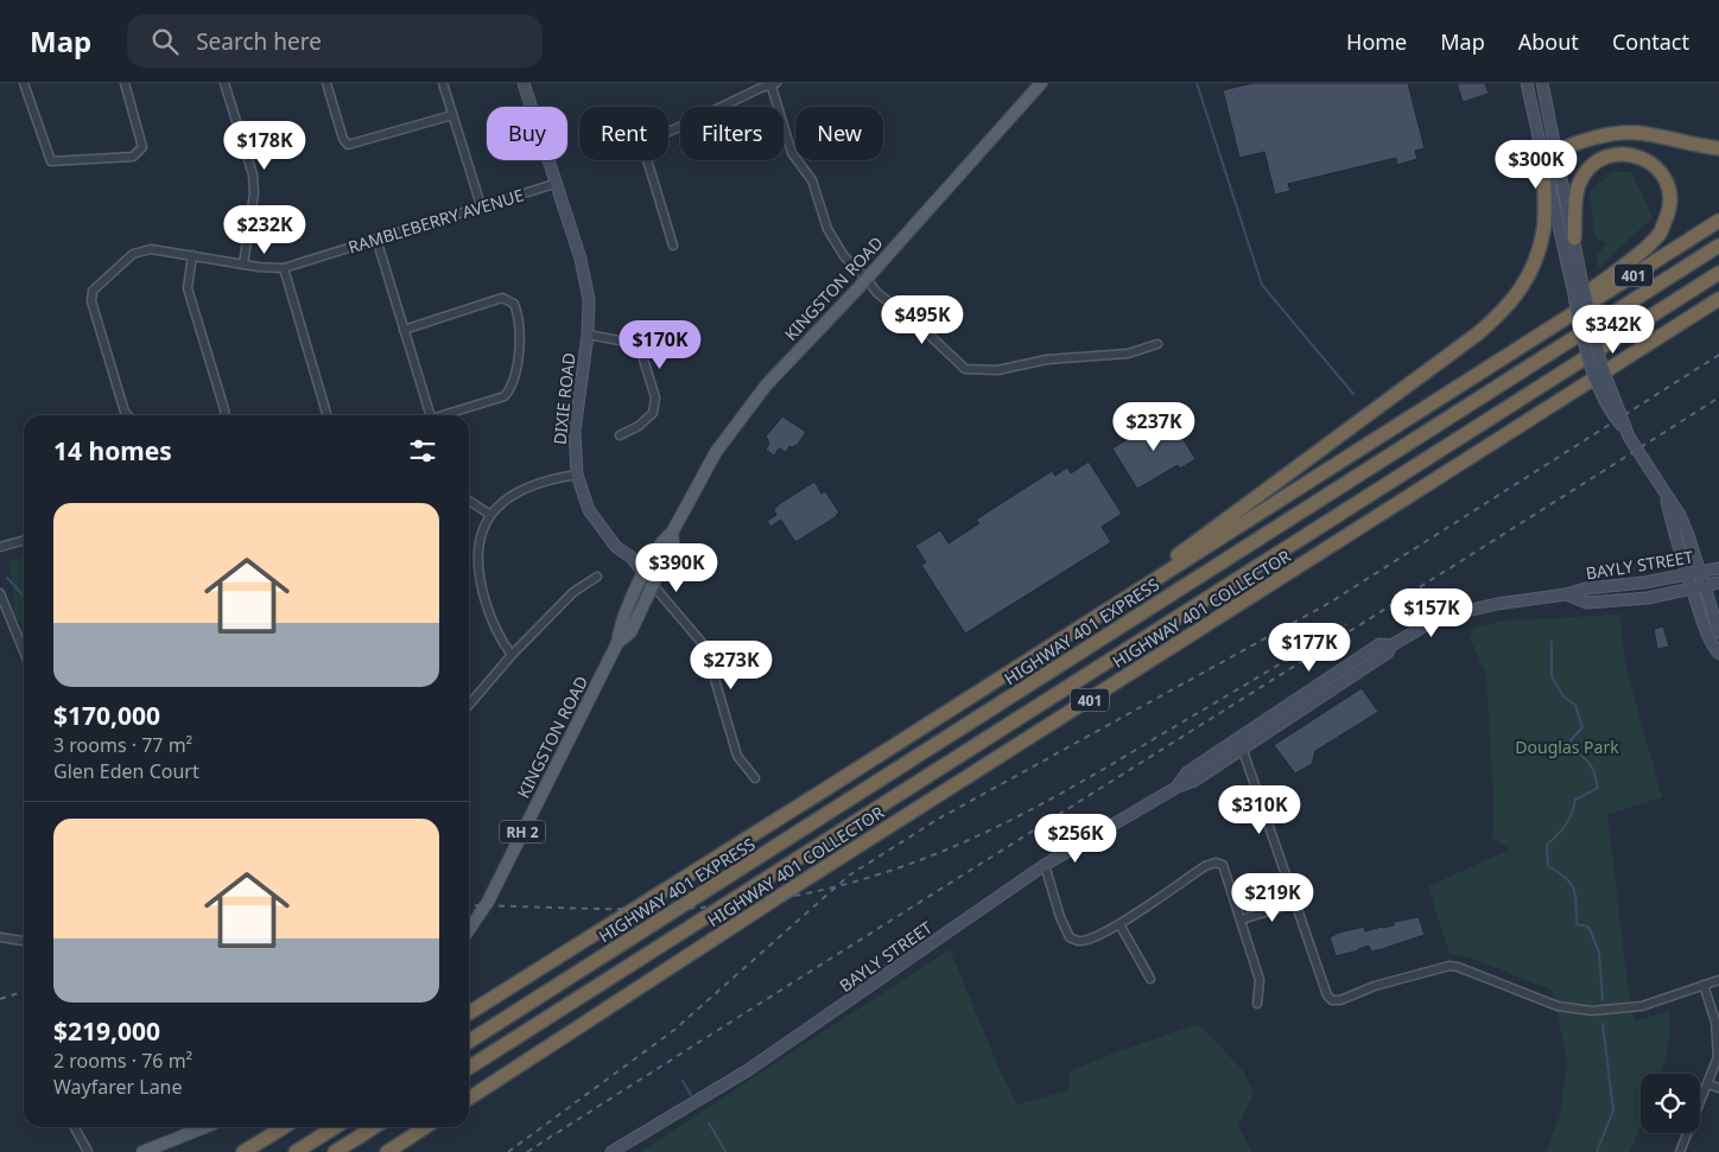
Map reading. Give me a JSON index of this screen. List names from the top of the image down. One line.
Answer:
{"streets":{"highway":["401","HIGHWAY 401 COLLECTOR","HIGHWAY 401 EXPRESS"],"main road":["KINGSTON ROAD","DIXIE ROAD","BAYLY STREET","RH 2"],"street":["RAMBLEBERRY AVENUE"]},"crossings":[["RAMBLEBERRY AVENUE","DIXIE ROAD"],["KINGSTON ROAD","DIXIE ROAD"]],"parks":["Douglas Park"],"page":{"header":"Map","search":"Search here","nav":["Home","Map","About","Contact"],"chip":["Buy","Rent","Filters","New"],"price":["$178K","$300K","$232K","$495K","$342K","$170K","$237K","$390K","$157K","$177K","$273K","$310K","$256K","$219K"],"heading":"14 homes","list":[{"name":"$170,000","note":"3 rooms · 77 m² · Glen Eden Court"},{"name":"$219,000","note":"2 rooms · 76 m² · Wayfarer Lane"}]}}
